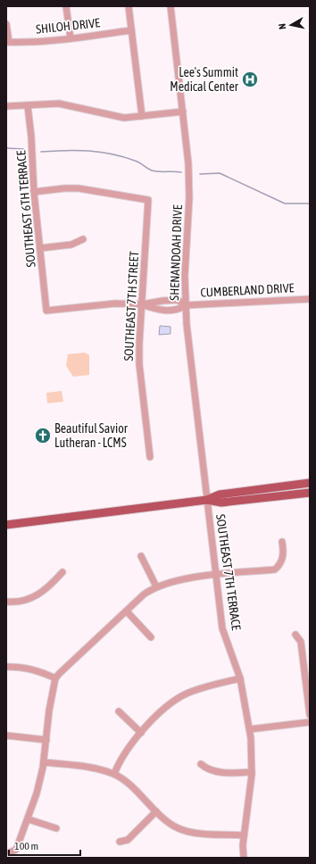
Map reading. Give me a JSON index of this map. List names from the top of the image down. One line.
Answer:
{"streets":{"street":["SHILOH DRIVE","SOUTHEAST 6TH TERRACE","SHENANDOAH DRIVE","CUMBERLAND DRIVE","SOUTHEAST 7TH STREET","SOUTHEAST 7TH TERRACE"]},"crossings":[["SOUTHEAST 6TH TERRACE","CUMBERLAND DRIVE"],["SOUTHEAST 6TH TERRACE","SOUTHEAST 7TH STREET"],["SHENANDOAH DRIVE","CUMBERLAND DRIVE"],["SHENANDOAH DRIVE","SOUTHEAST 7TH TERRACE"],["CUMBERLAND DRIVE","SOUTHEAST 7TH STREET"]],"places":{"hospital":["Lee's Summit Medical Center"],"church":["Beautiful Savior Lutheran - LCMS"]},"scale_bar":"100 m","north":"left"}
